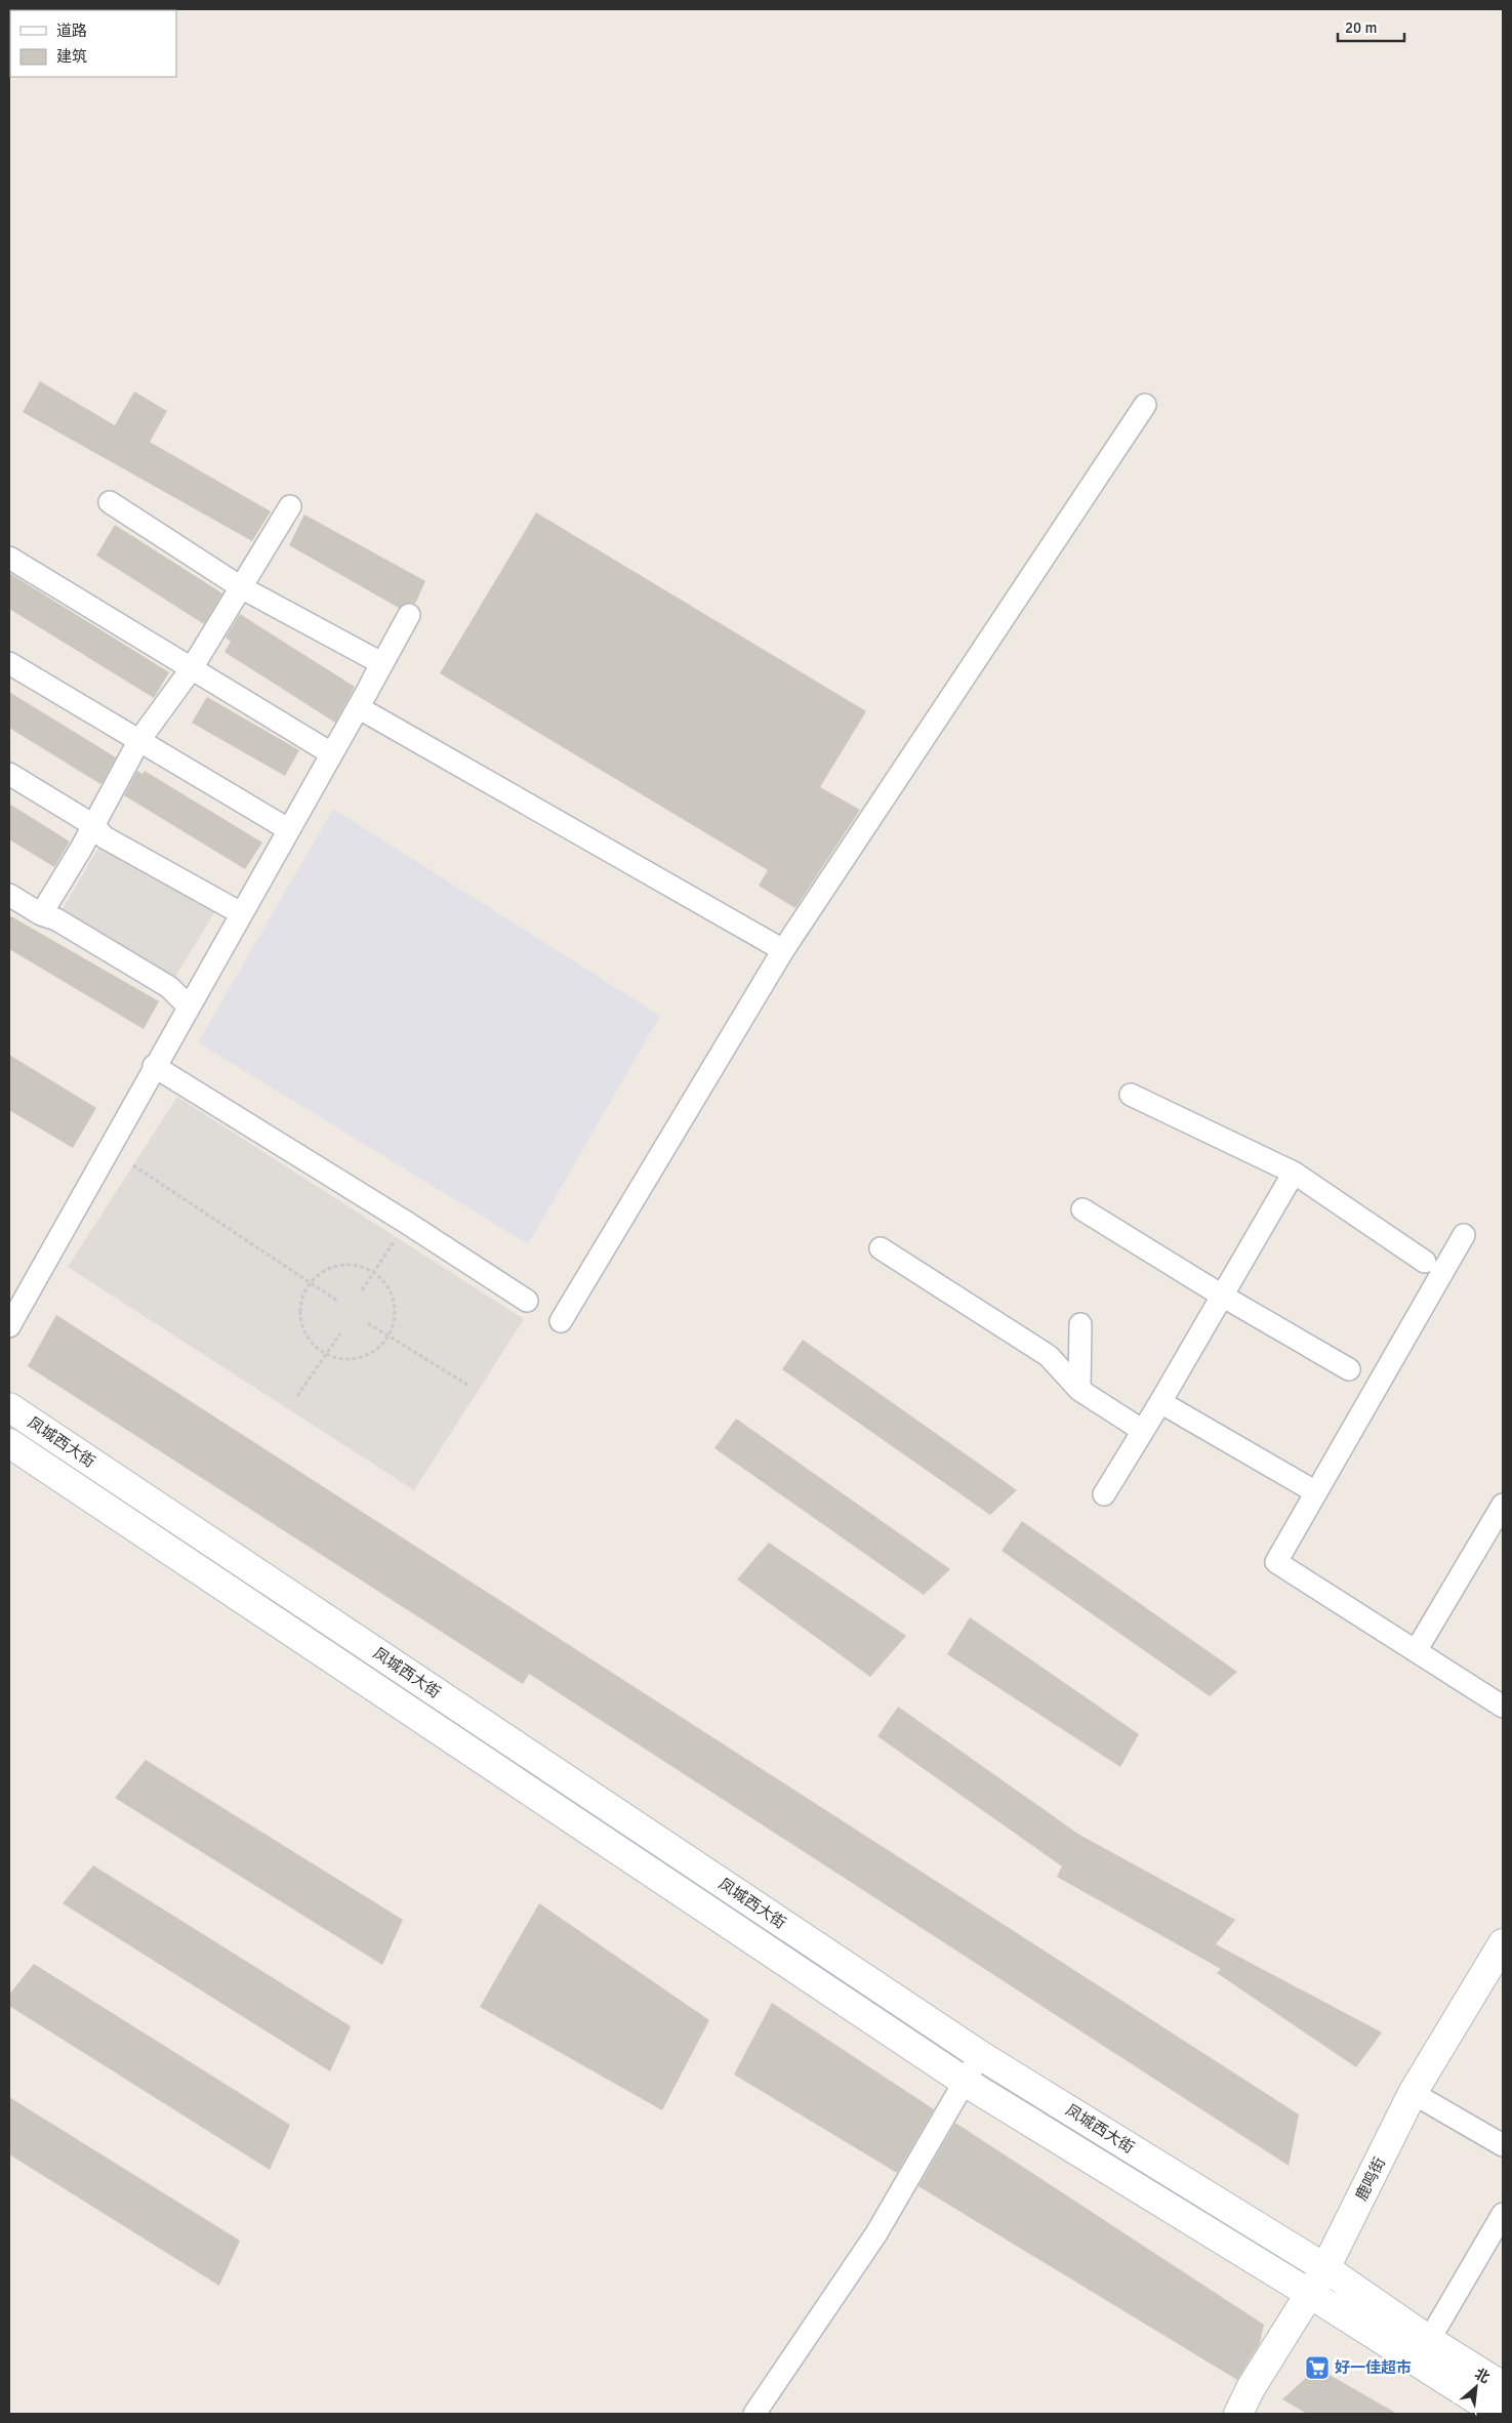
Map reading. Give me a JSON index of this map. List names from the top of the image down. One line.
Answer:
{"streets":{"main road":["凤城西大街","鹿鸣街"]},"crossings":[["凤城西大街","鹿鸣街"]],"places":{"supermarket":["好一佳超市"]},"legend":["道路","建筑"],"scale_bar":"20 m","north":"top right"}
